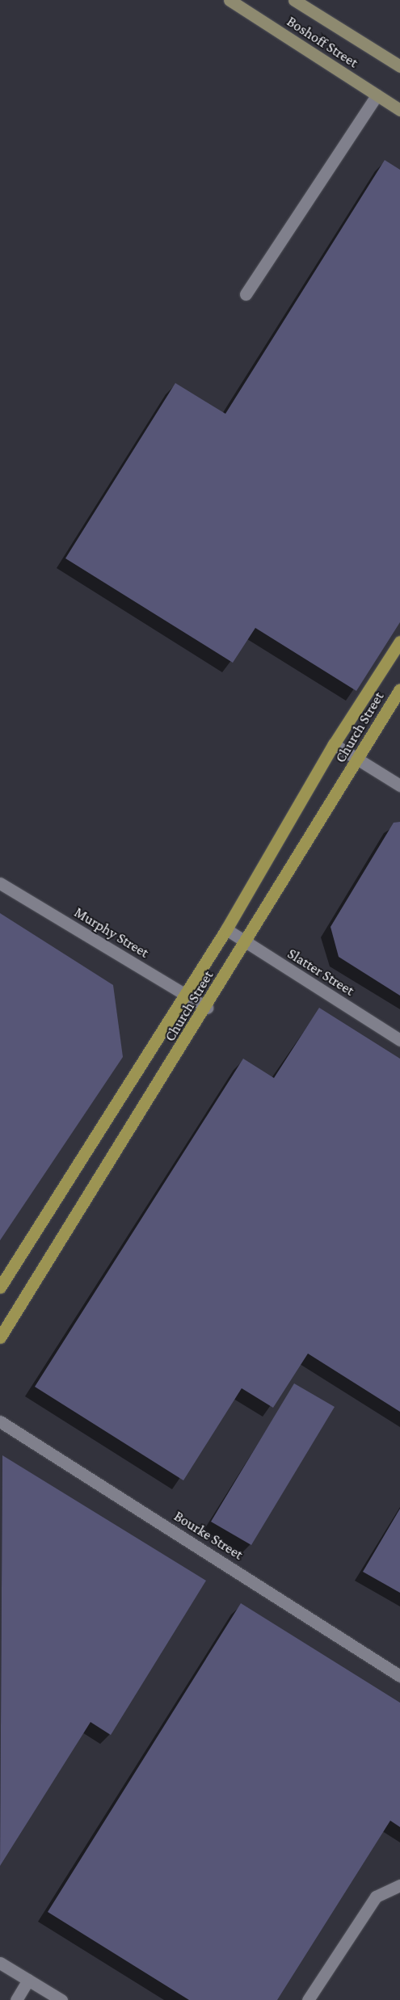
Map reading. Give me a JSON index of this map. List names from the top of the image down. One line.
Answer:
{"streets":{"main road":["Boshoff Street","Church Street"],"street":["Murphy Street","Slatter Street","Bourke Street"]},"crossings":[["Church Street","Murphy Street"],["Church Street","Slatter Street"]]}
